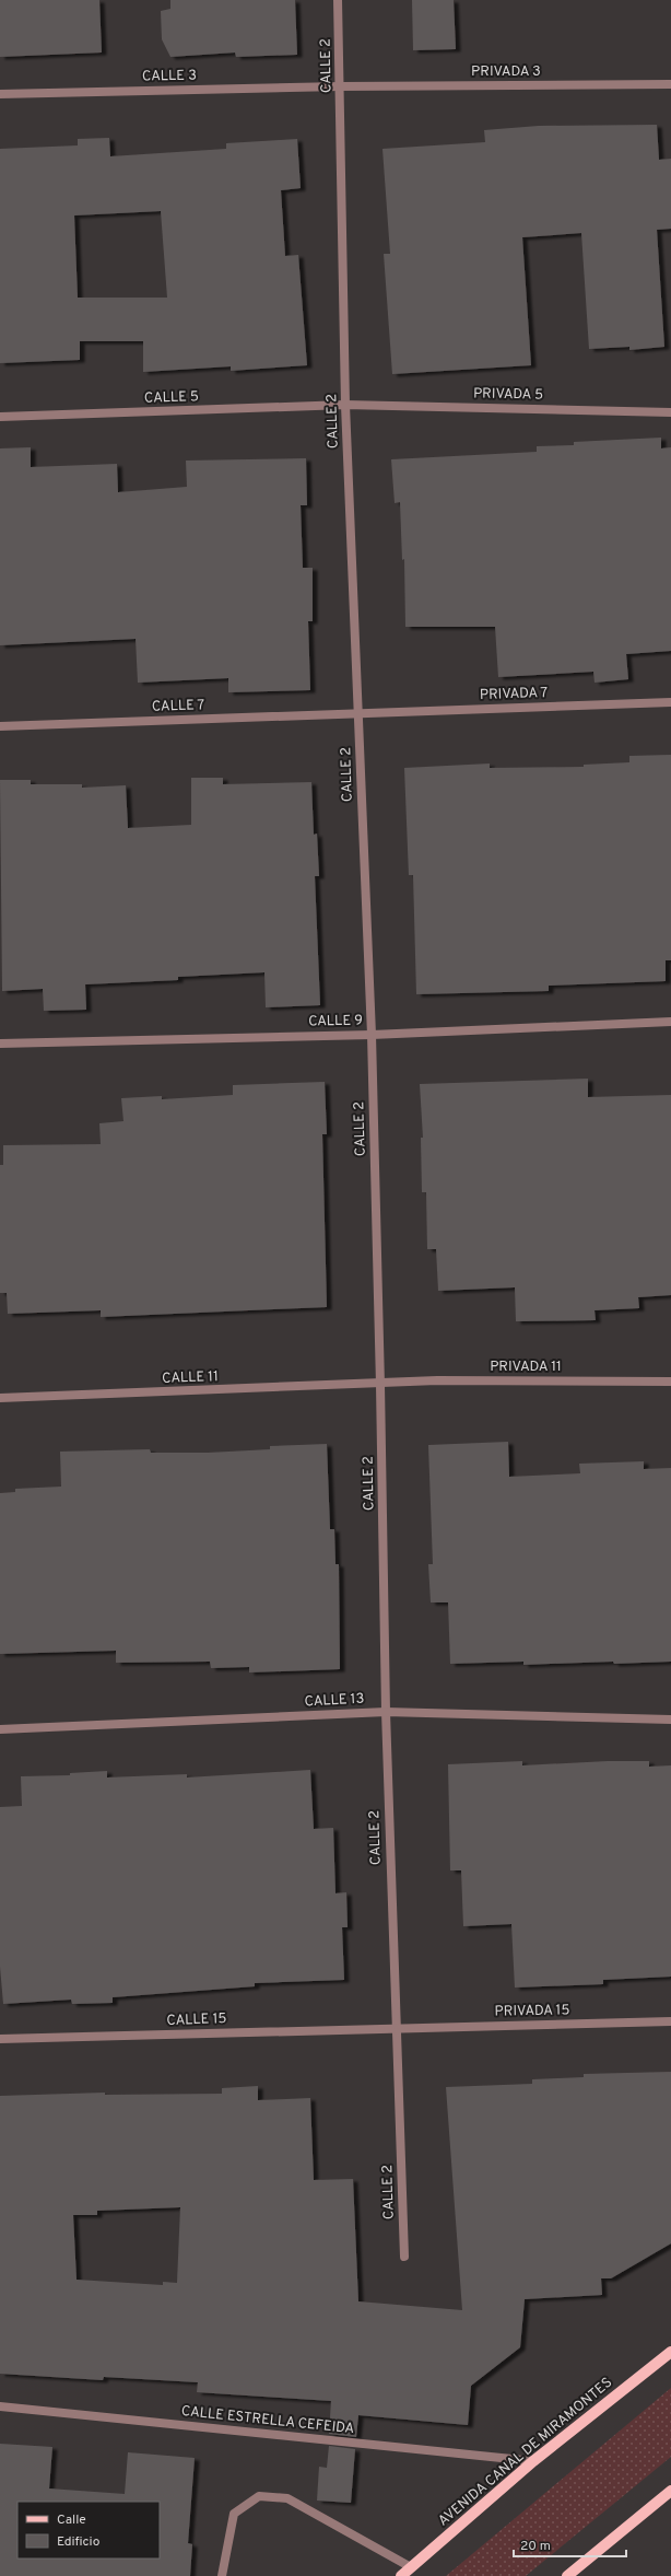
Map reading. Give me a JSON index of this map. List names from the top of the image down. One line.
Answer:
{"streets":{"main road":["AVENIDA CANAL DE MIRAMONTES"],"street":["CALLE 2","PRIVADA 3","CALLE 3","PRIVADA 5","CALLE 5","PRIVADA 7","CALLE 7","CALLE 9","PRIVADA 11","CALLE 11","CALLE 13","PRIVADA 15","CALLE 15","CALLE ESTRELLA CEFEIDA"]},"crossings":[["CALLE 2","PRIVADA 3"],["CALLE 2","CALLE 3"],["CALLE 2","PRIVADA 5"],["CALLE 2","CALLE 5"],["CALLE 2","PRIVADA 7"],["CALLE 2","CALLE 7"],["CALLE 2","CALLE 9"],["CALLE 2","PRIVADA 11"],["CALLE 2","CALLE 11"],["CALLE 2","CALLE 13"],["CALLE 2","PRIVADA 15"],["CALLE 2","CALLE 15"],["PRIVADA 3","CALLE 3"],["PRIVADA 5","CALLE 5"],["PRIVADA 7","CALLE 7"],["PRIVADA 11","CALLE 11"],["PRIVADA 15","CALLE 15"],["CALLE ESTRELLA CEFEIDA","AVENIDA CANAL DE MIRAMONTES"]],"legend":["Calle","Edificio"],"scale_bar":"20 m"}
